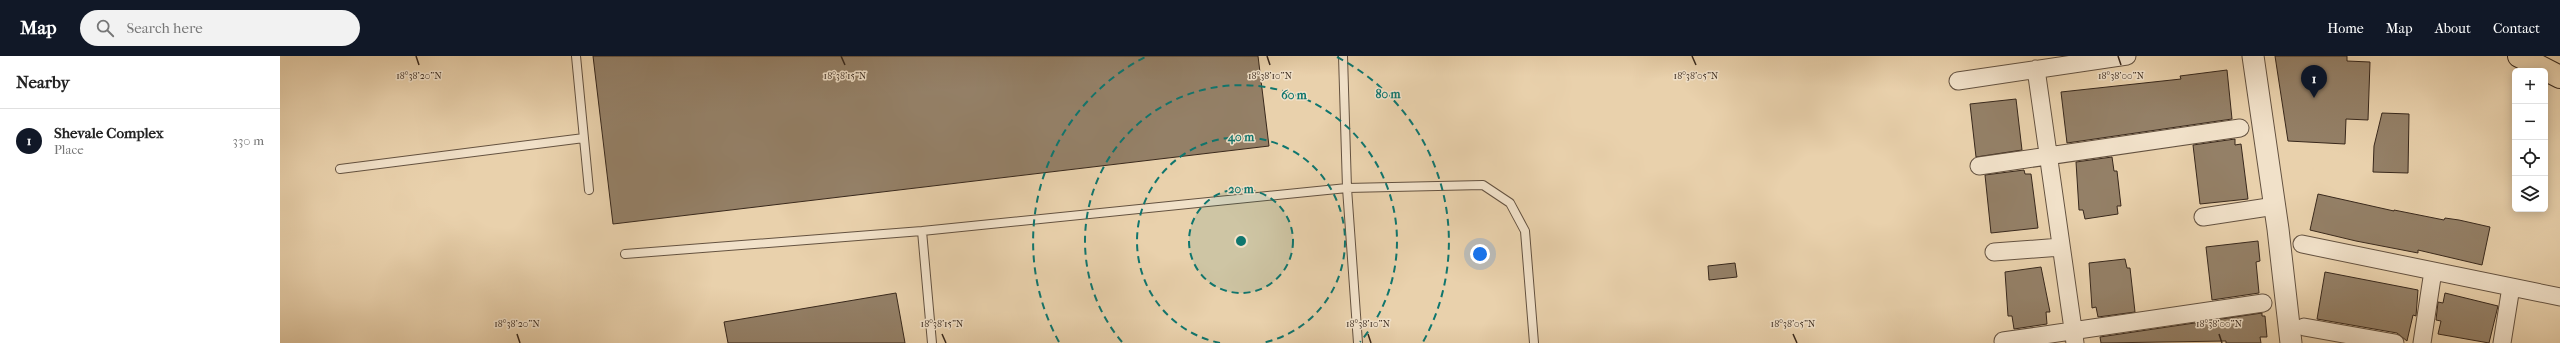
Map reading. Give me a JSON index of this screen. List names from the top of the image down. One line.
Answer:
{"page":{"header":"Map","search":"Search here","nav":["Home","Map","About","Contact"],"heading":"Nearby","pins":"1","map_buttons":["+","−"],"list":[{"mark":"1","name":"Shevale Complex","note":"Place","value":"330 m"}]},"coordinates":["18°38'05\"N","18°38'00\"N","18°38'20\"N","18°38'15\"N","18°38'10\"N"],"rings":["80 m","60 m","40 m","20 m"]}
